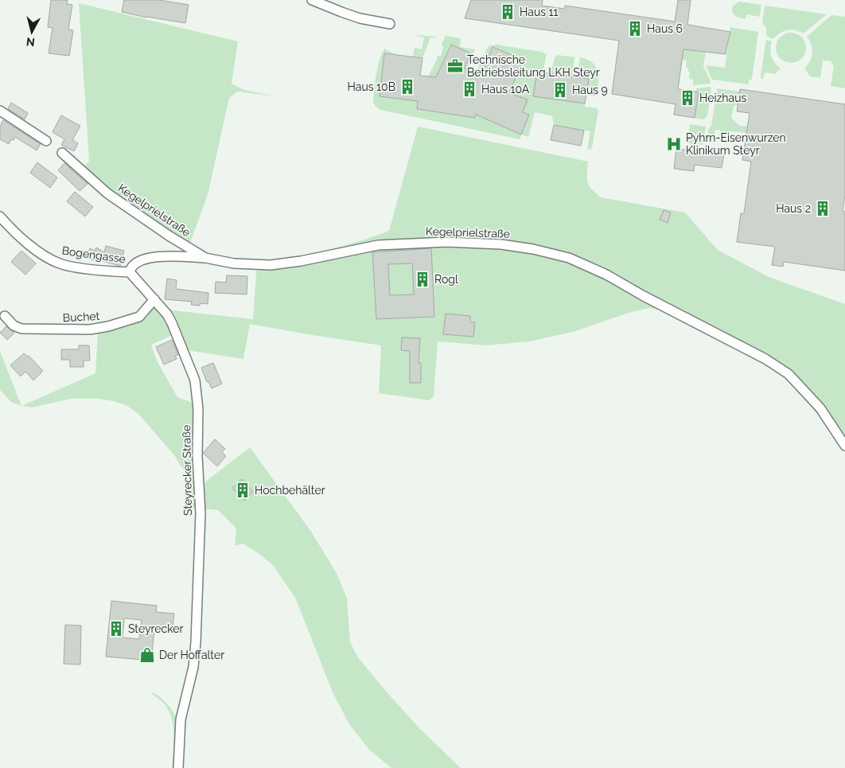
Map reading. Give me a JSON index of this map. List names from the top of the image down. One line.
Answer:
{"streets":{"street":["Kegelprielstraße","Bogengasse","Buchet","Steyrecker Straße"]},"crossings":[["Bogengasse","Steyrecker Straße"],["Buchet","Steyrecker Straße"]],"places":{"building":["Haus 11","Haus 6","Haus 10B","Haus 10A","Haus 9","Heizhaus","Haus 2","Rogl","Hochbehälter","Steyrecker"],"office":["Technische Betriebsleitung LKH Steyr"],"hospital":["Pyhrn-Eisenwurzen Klinikum Steyr"],"shop":["Der Hoffalter"]},"north":"bottom"}
